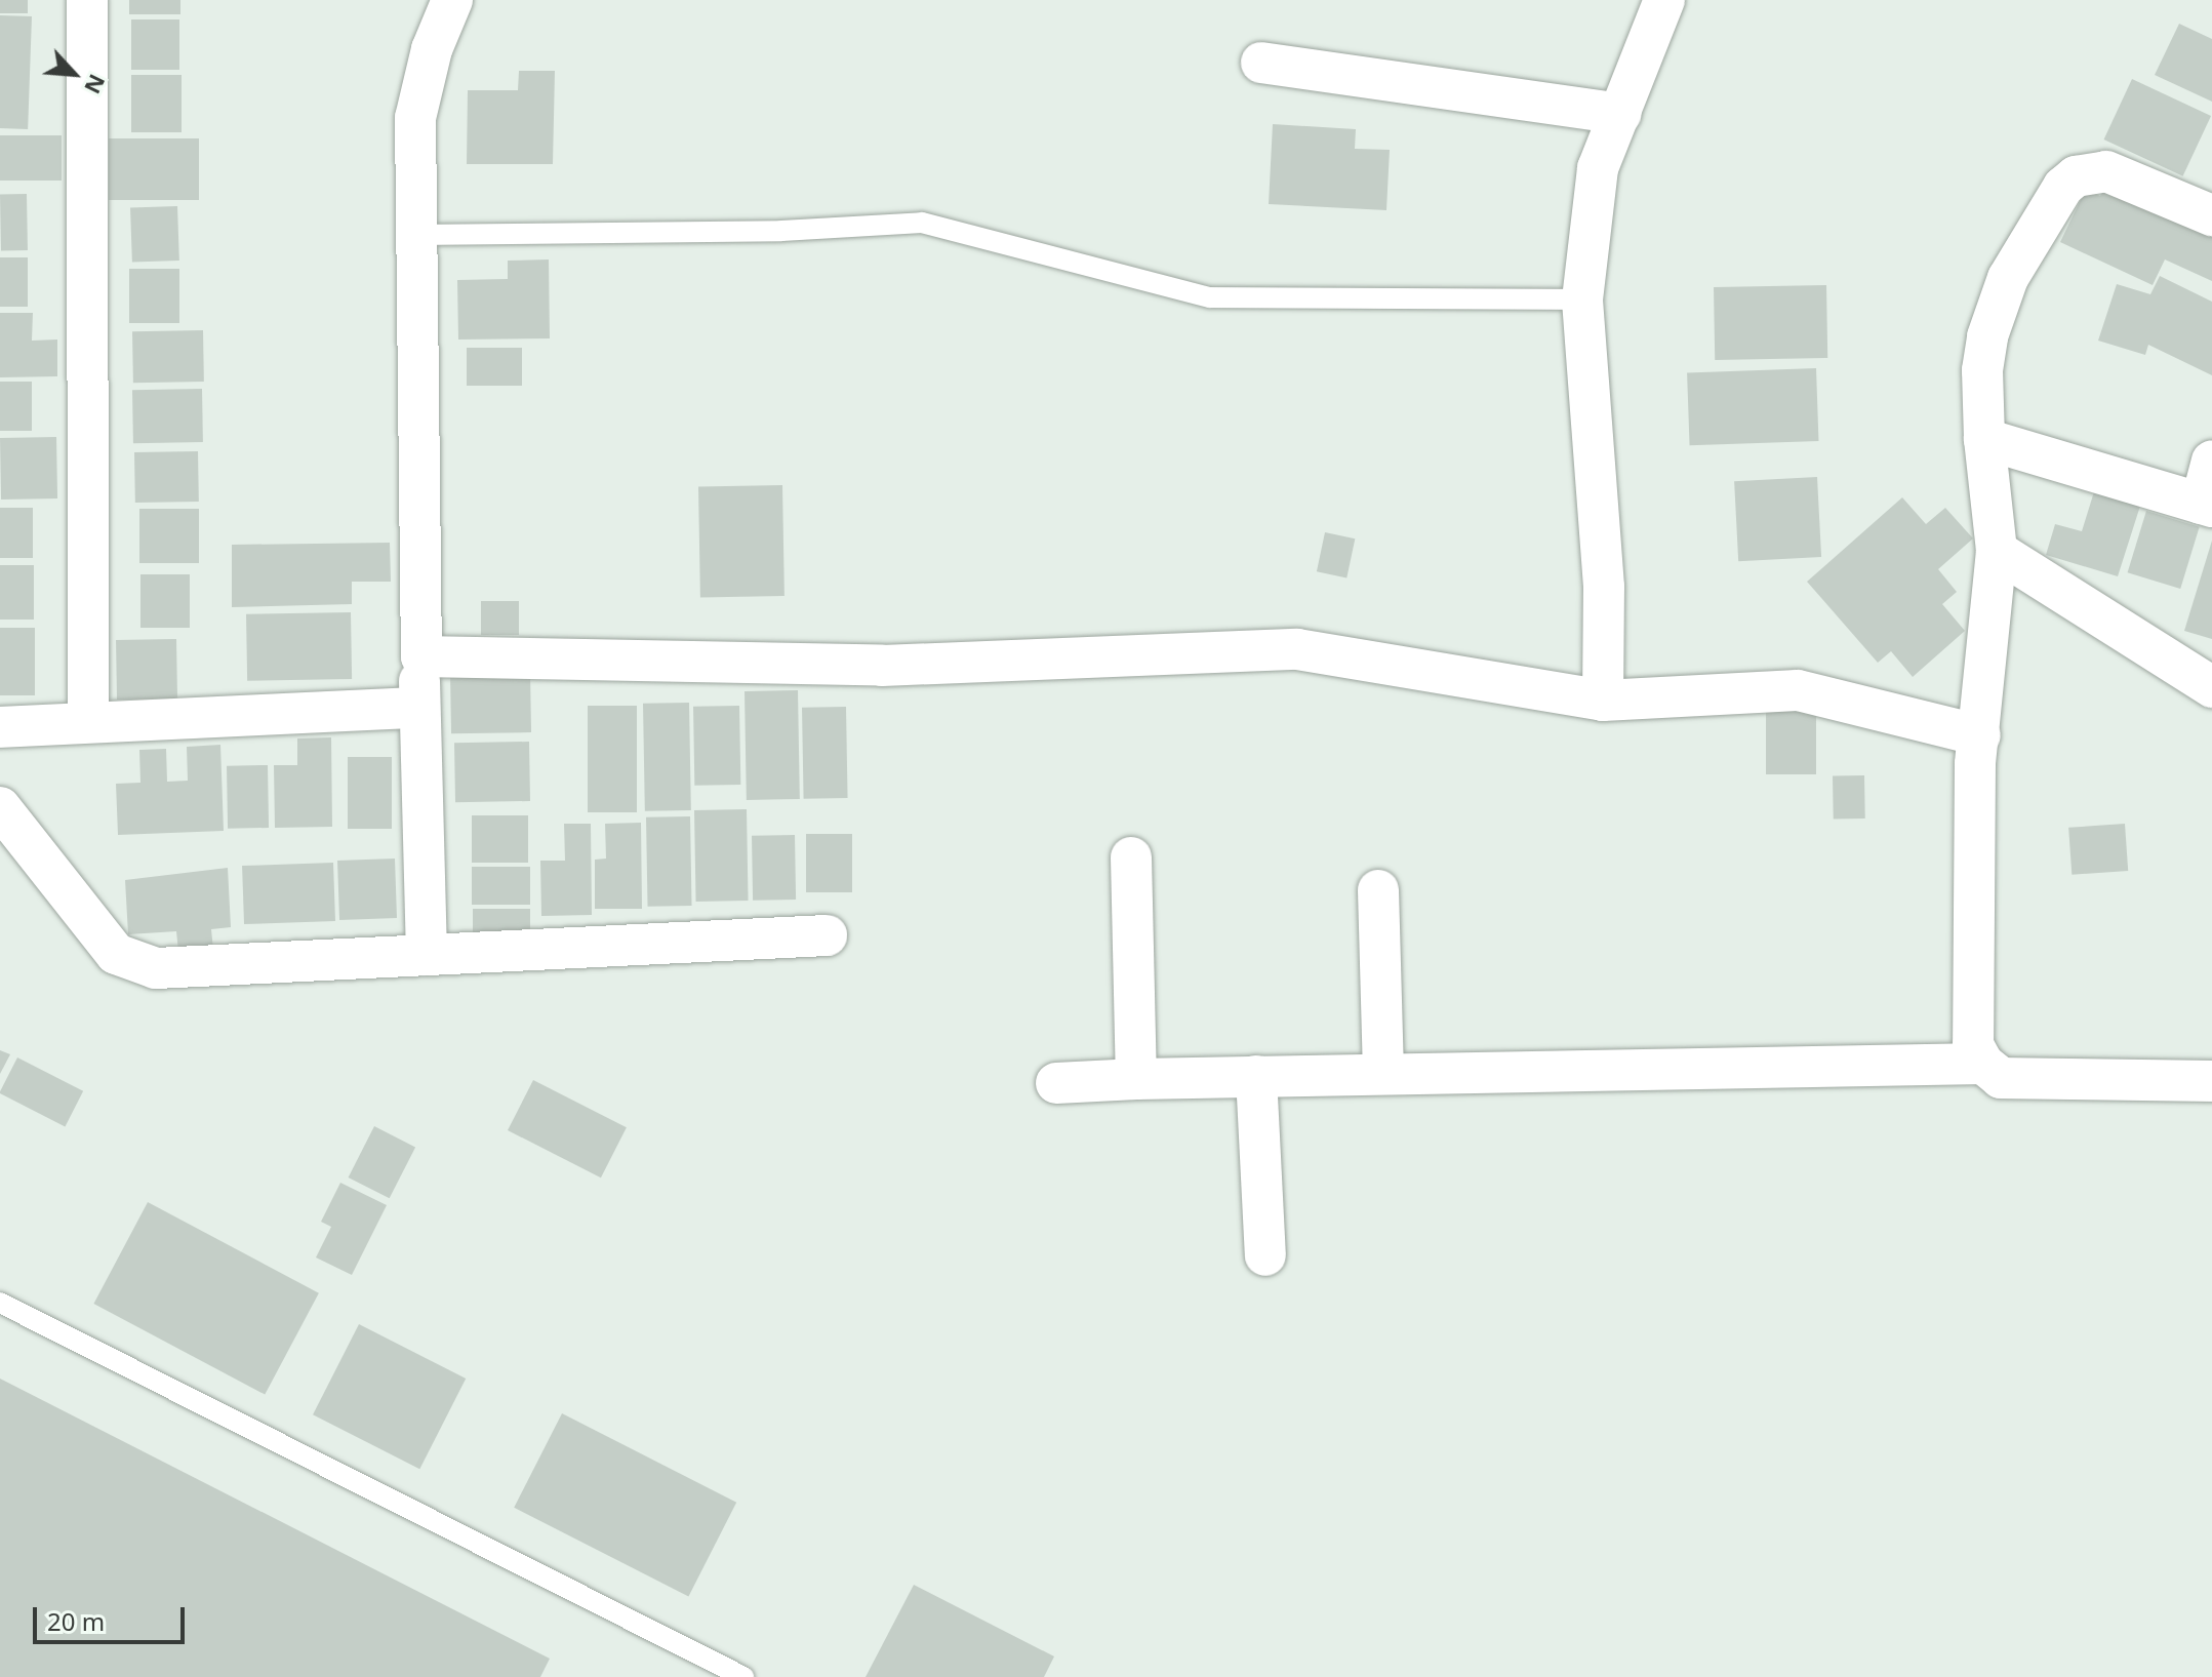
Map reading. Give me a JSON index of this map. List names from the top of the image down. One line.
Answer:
{"scale_bar":"20 m","north":"bottom right"}
